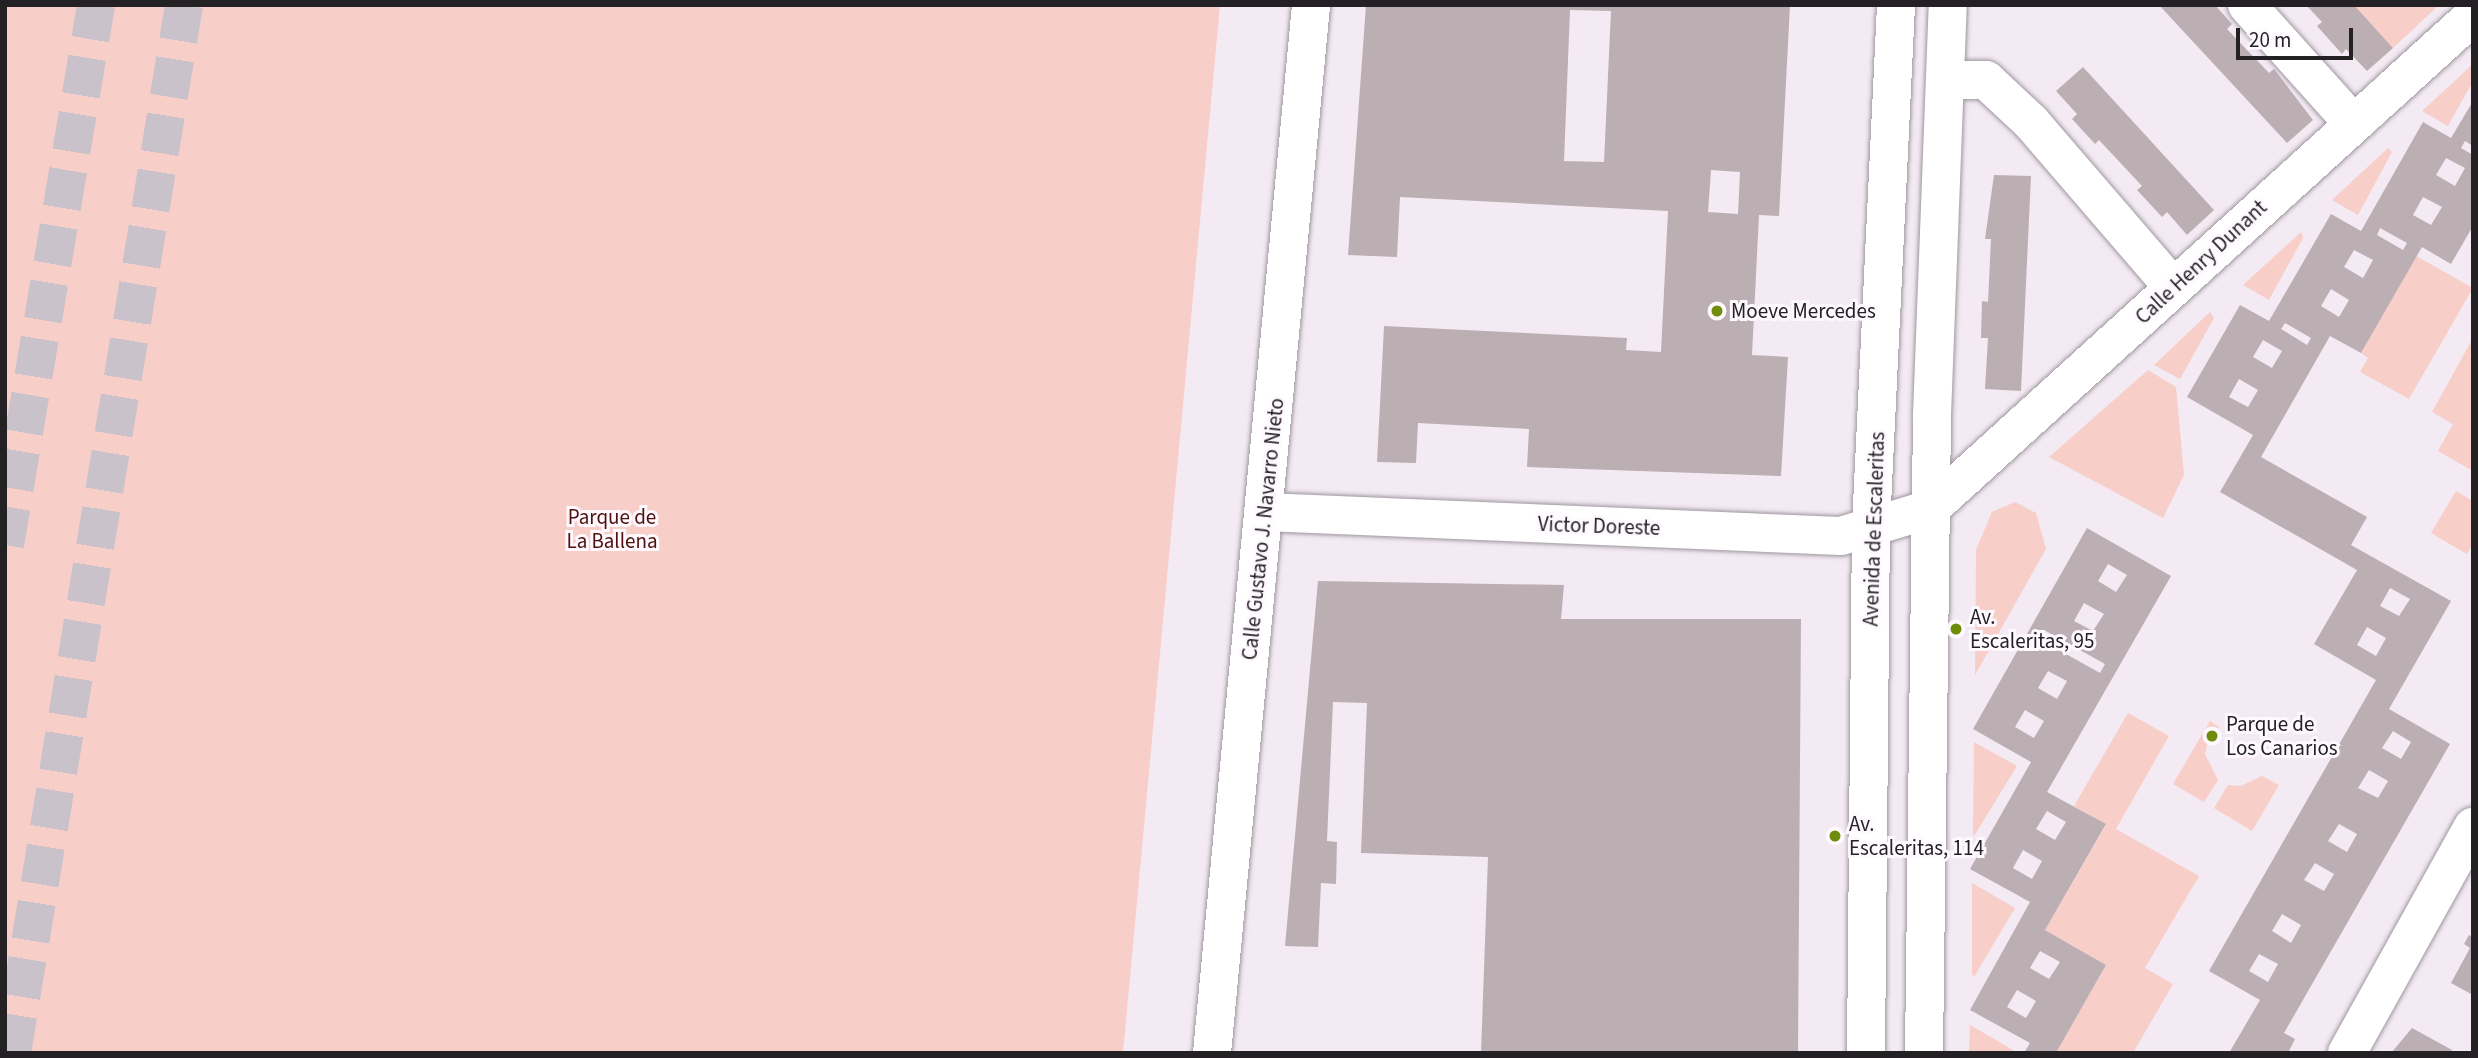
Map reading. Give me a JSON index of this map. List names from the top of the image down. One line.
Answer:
{"streets":{"street":["Calle Henry Dunant","Victor Doreste","Calle Gustavo J. Navarro Nieto","Avenida de Escaleritas"]},"crossings":[["Calle Henry Dunant","Victor Doreste"],["Victor Doreste","Calle Gustavo J. Navarro Nieto"],["Victor Doreste","Avenida de Escaleritas"]],"parks":["Parque de La Ballena"],"places":["Moeve Mercedes","Av. Escaleritas, 95","Parque de Los Canarios","Av. Escaleritas, 114"],"scale_bar":"20 m"}
